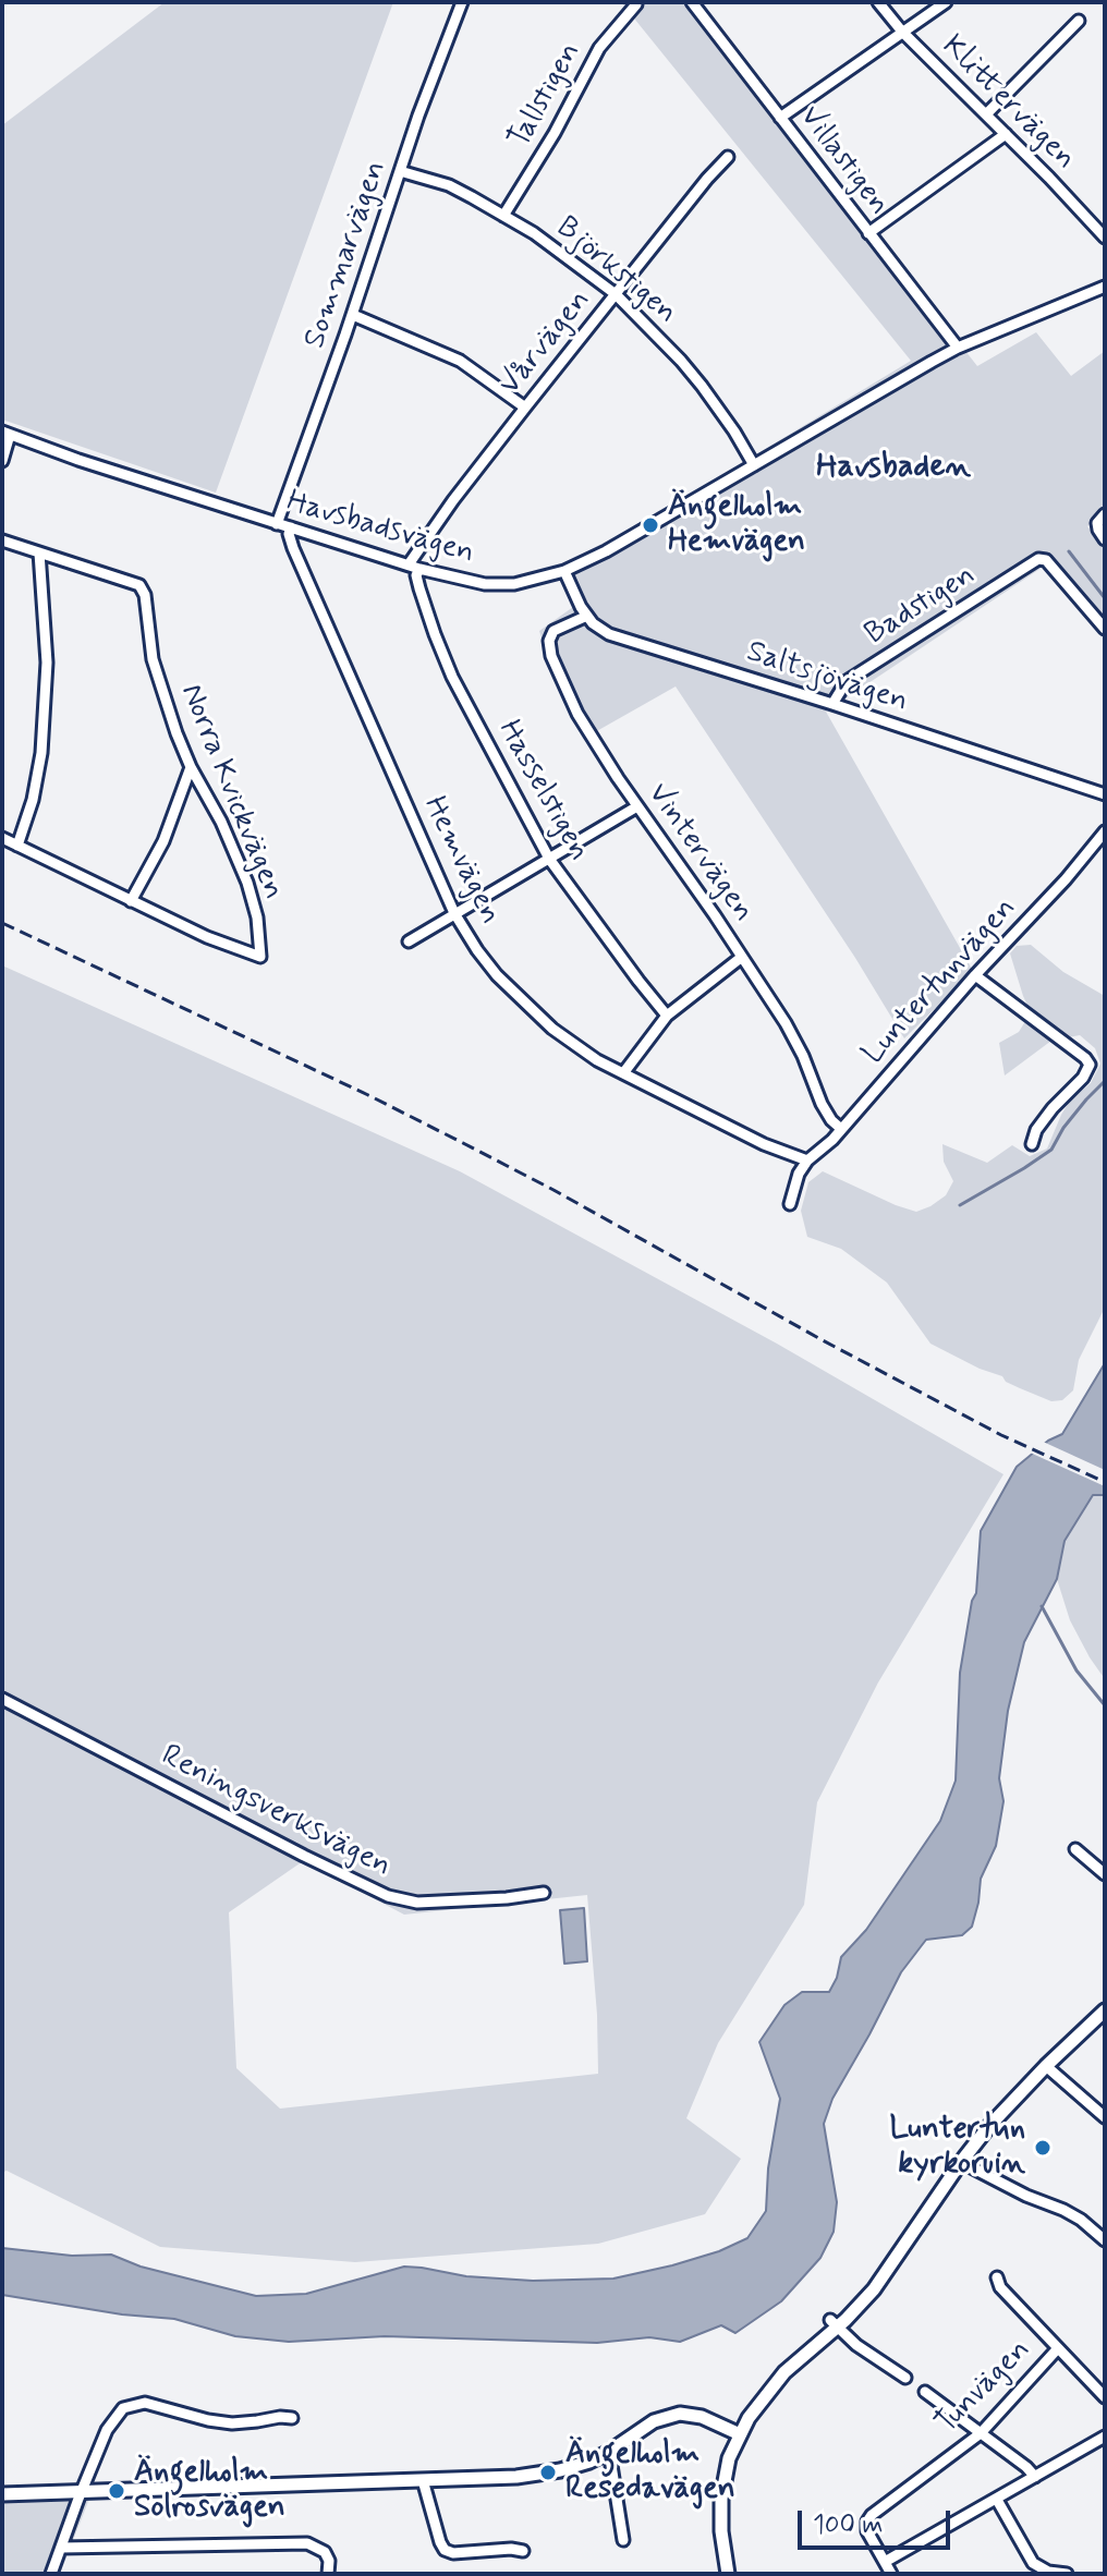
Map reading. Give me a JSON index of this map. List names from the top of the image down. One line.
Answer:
{"streets":{"street":["Tallstigen","Klittervägen","Villastigen","Sommarvägen","Björkstigen","Vårvägen","Havsbadsvägen","Badstigen","Saltsjövägen","Hasselstigen","Norra Kvickvägen","Vintervägen","Hemvägen","Luntertunvägen","Reningsverksvägen","Tunvägen"]},"crossings":[["Tallstigen","Björkstigen"],["Villastigen","Havsbadsvägen"],["Sommarvägen","Björkstigen"],["Sommarvägen","Havsbadsvägen"],["Björkstigen","Vårvägen"],["Björkstigen","Havsbadsvägen"],["Vårvägen","Havsbadsvägen"],["Vårvägen","Hasselstigen"],["Havsbadsvägen","Saltsjövägen"],["Havsbadsvägen","Hasselstigen"],["Havsbadsvägen","Hemvägen"],["Badstigen","Saltsjövägen"],["Saltsjövägen","Vintervägen"],["Vintervägen","Luntertunvägen"],["Hemvägen","Luntertunvägen"]],"districts":["Havsbaden"],"places":["Ängelholm Hemvägen","Luntertun kyrkoruin","Ängelholm Resedavägen","Ängelholm Solrosvägen"],"scale_bar":"100 m"}
